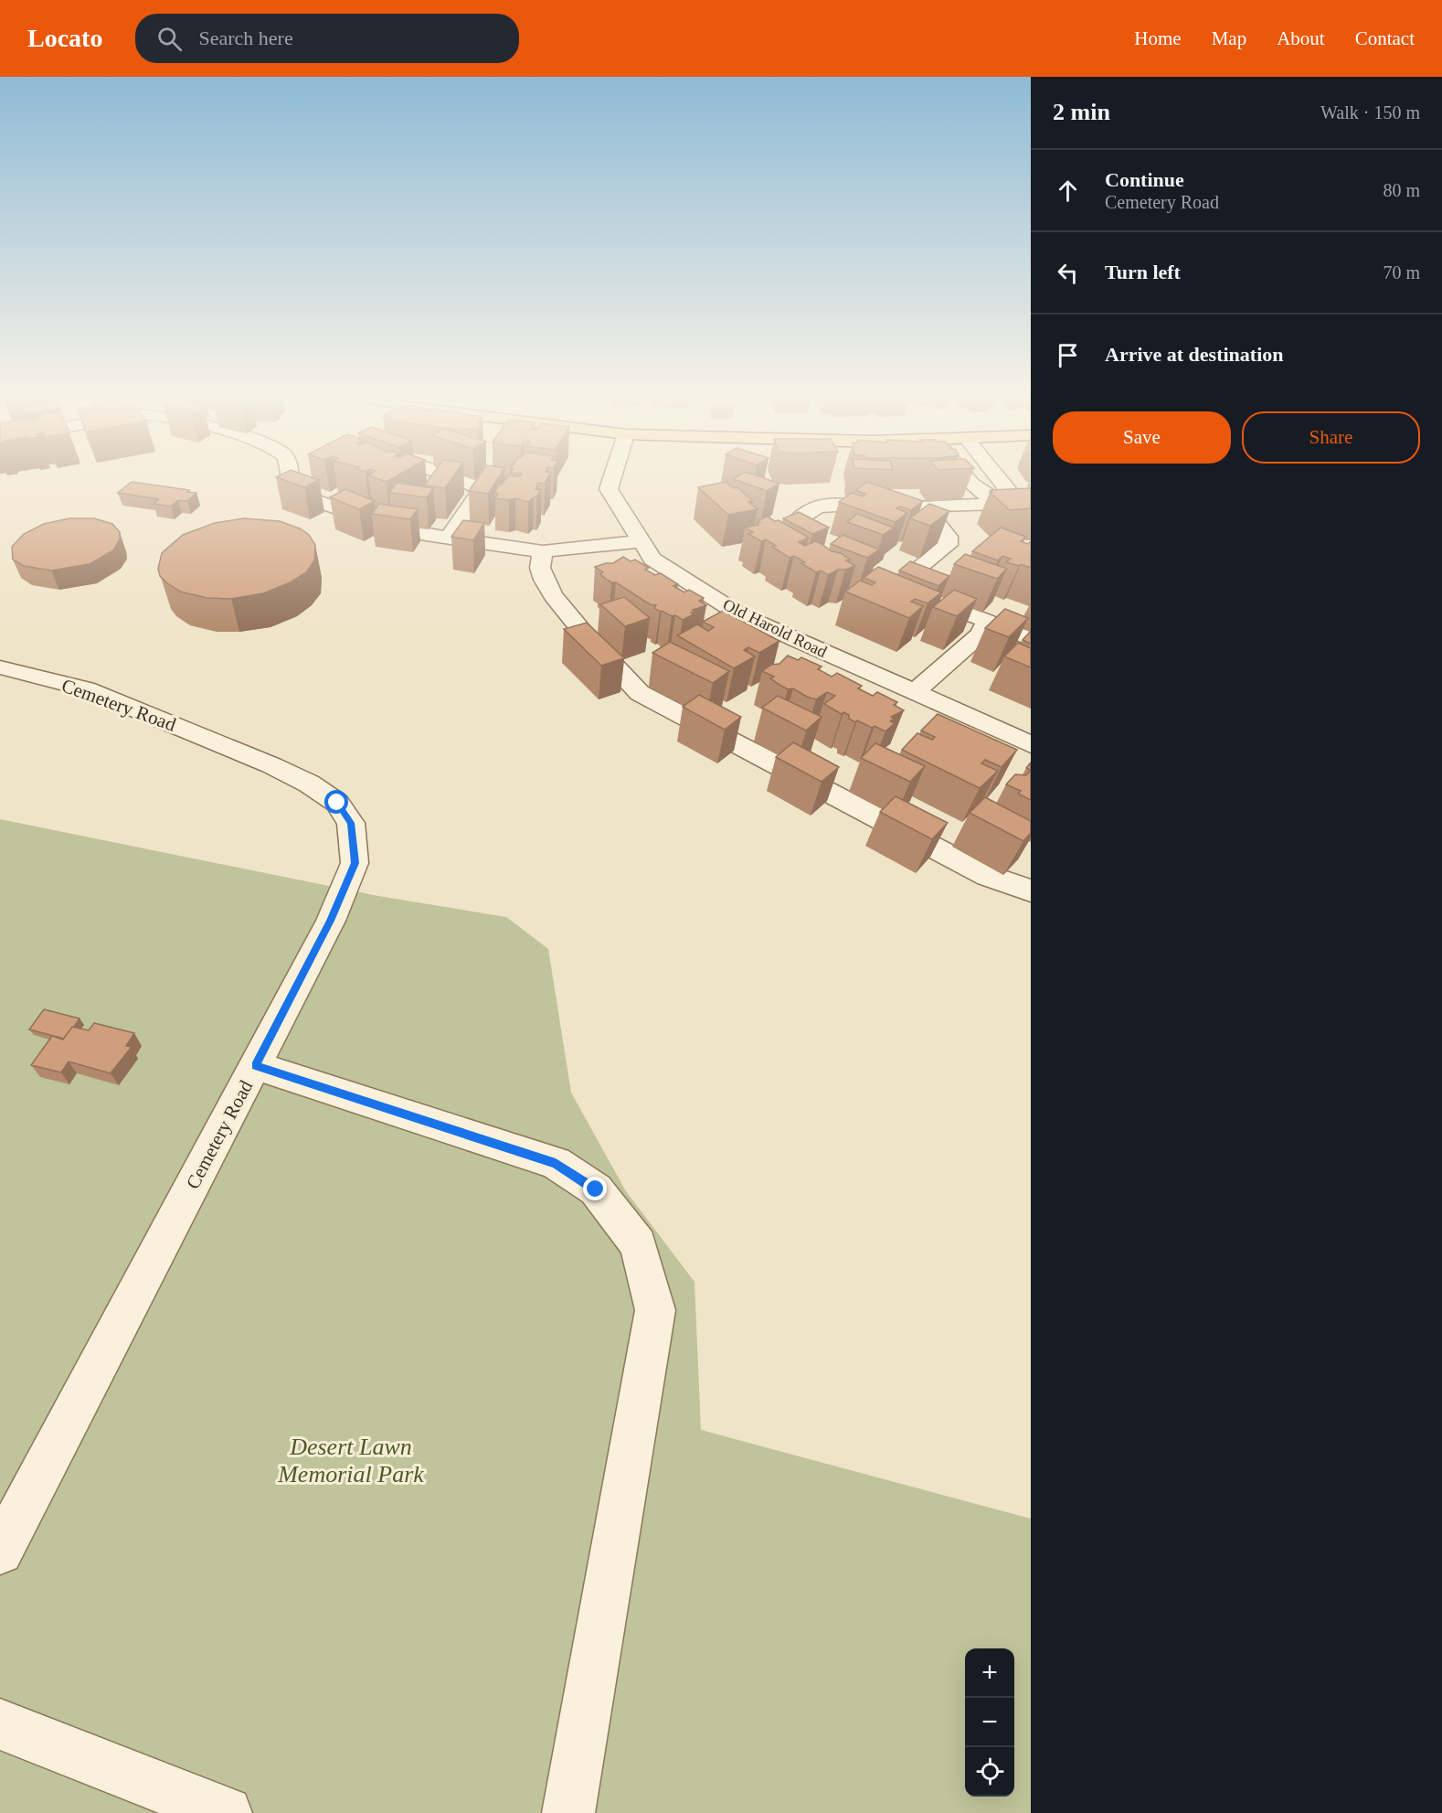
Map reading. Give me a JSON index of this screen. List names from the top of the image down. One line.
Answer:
{"streets":{"street":["Old Harold Road","Cemetery Road"]},"parks":["Desert Lawn Memorial Park"],"page":{"header":"Locato","search":"Search here","nav":["Home","Map","About","Contact"],"heading":["2 min","Walk · 150 m"],"list":[["Continue","Cemetery Road","80 m"],["Turn left","70 m"],"Arrive at destination"],"buttons":["Save","Share"],"map_buttons":["+","−"]}}
